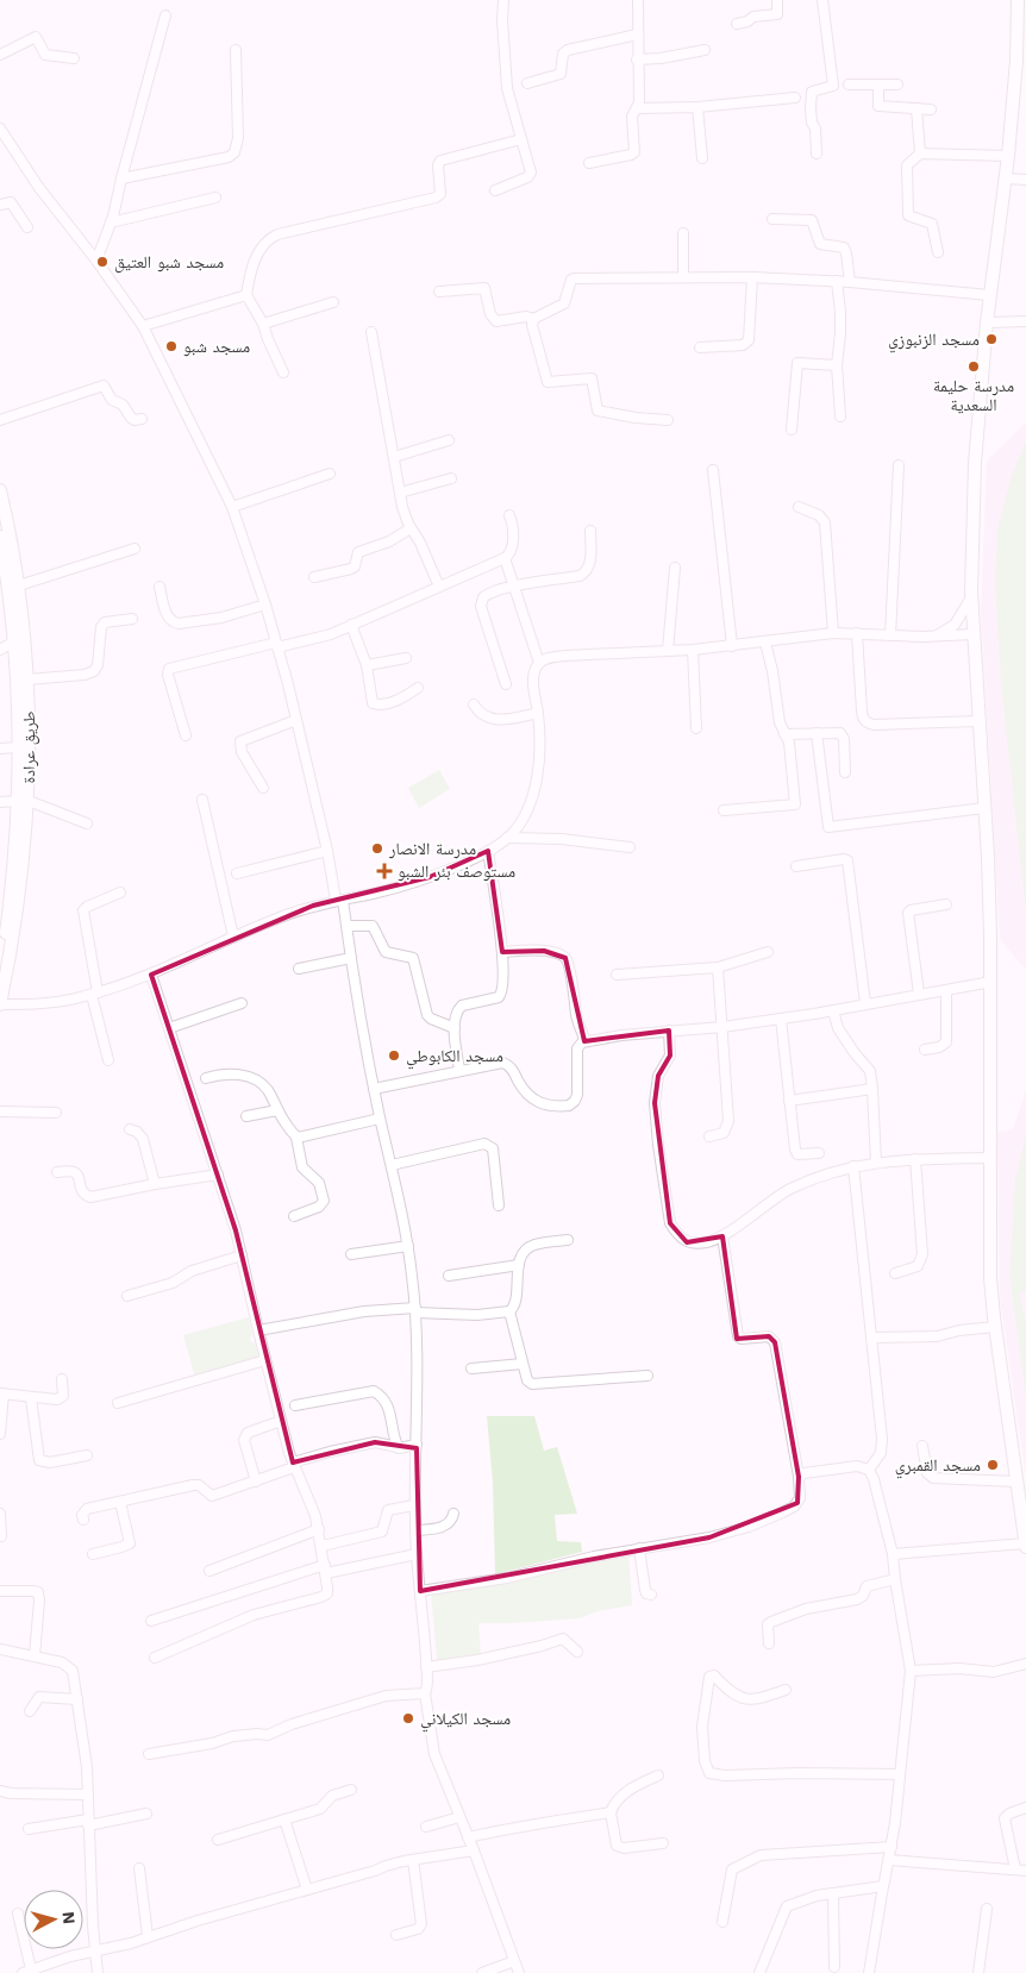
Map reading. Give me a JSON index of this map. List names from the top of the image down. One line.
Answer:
{"streets":{"main road":["طريق عرادة"]},"places":{"other":["مسجد شبو العتيق","مسجد الزنبوزي","مسجد شبو","مدرسة حليمة السعدية","مدرسة الانصار","مسجد الكابوطي","مسجد القمبري","مسجد الكيلاني"],"health":["مستوصف بئر الشبو"]},"north":"right"}
